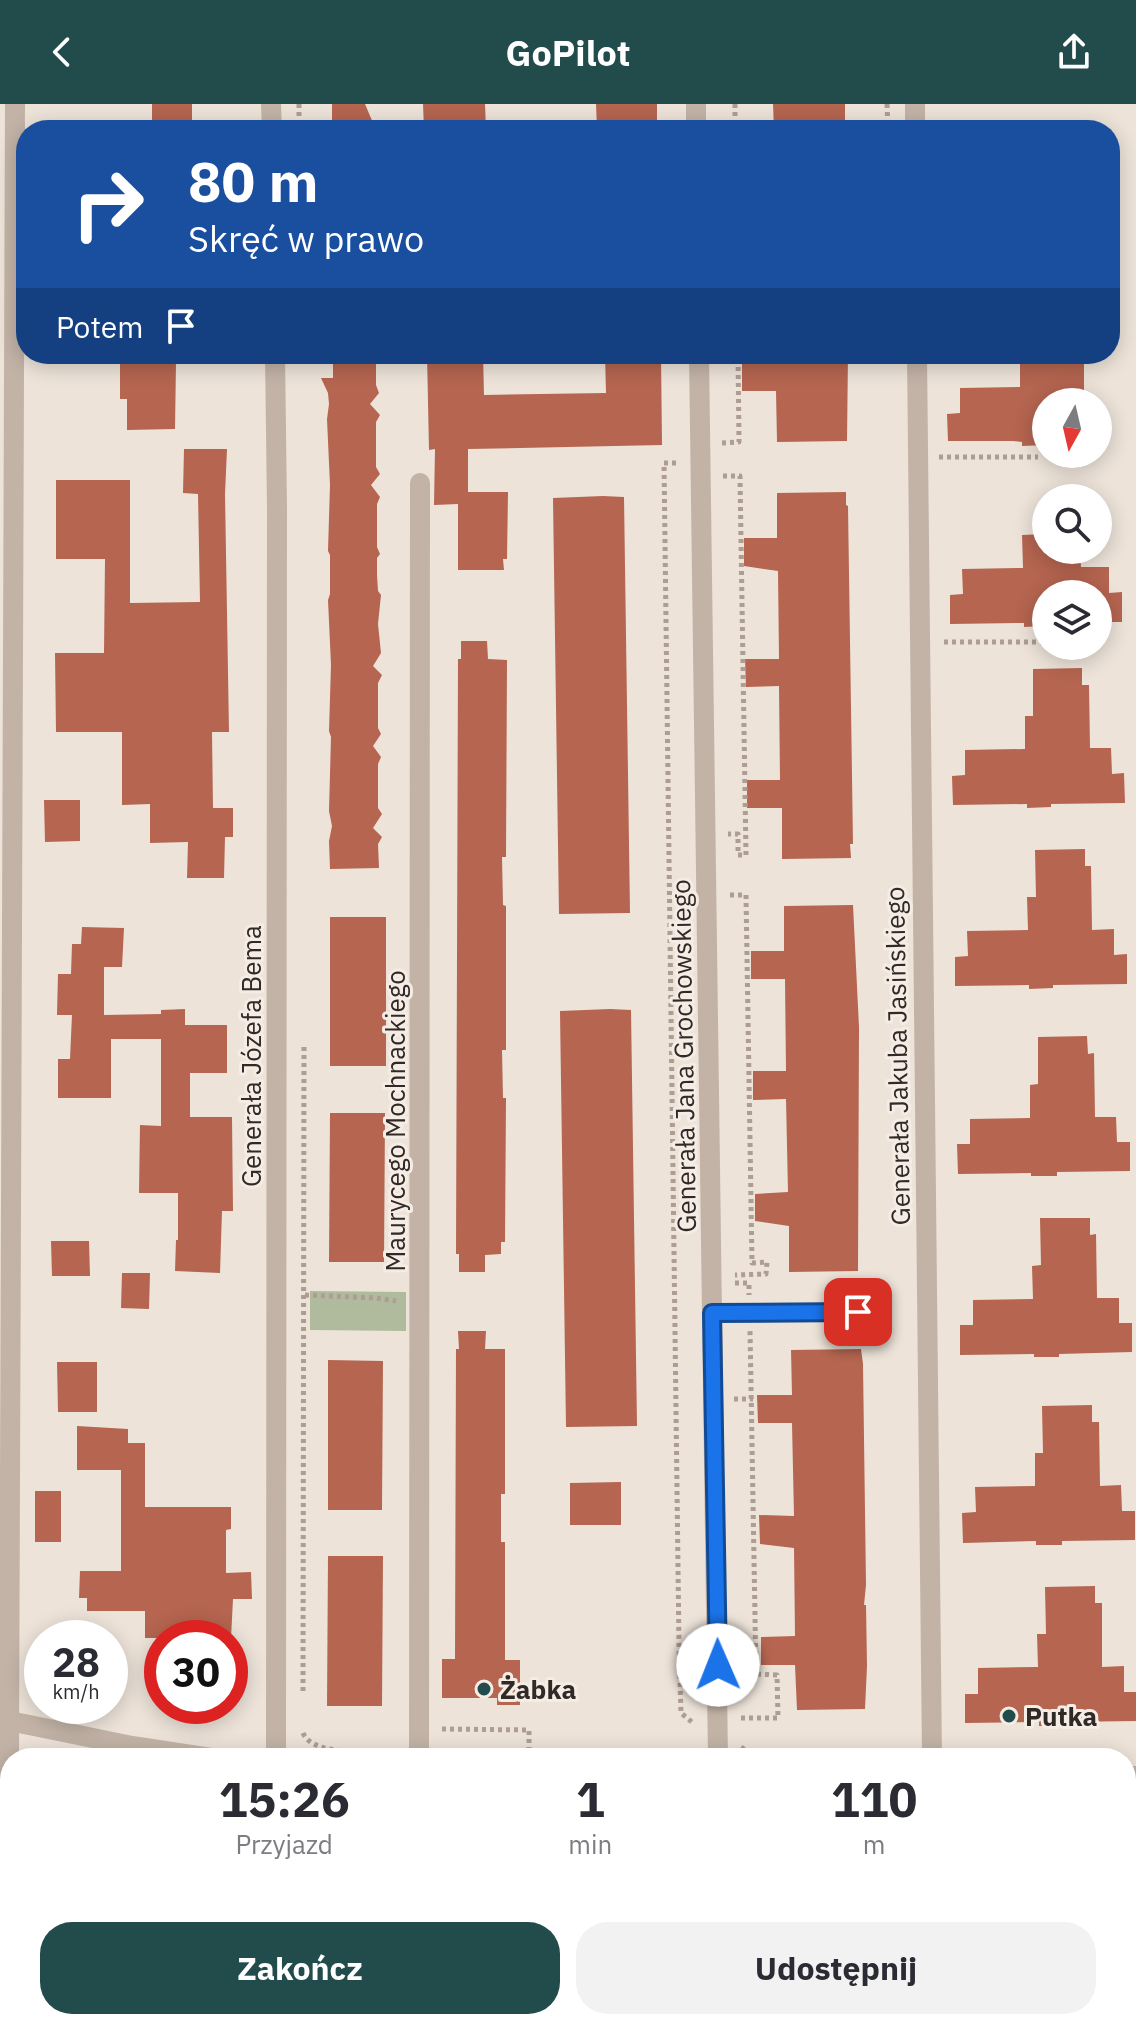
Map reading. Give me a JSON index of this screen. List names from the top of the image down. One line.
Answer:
{"streets":{"street":["Generała Józefa Bema","Generała Jana Grochowskiego","Generała Jakuba Jasińskiego","Maurycego Mochnackiego"]},"places":["Żabka","Putka"],"north":"bottom","page":{"header":"GoPilot","turn":["80 m","Skręć w prawo"],"then":"Potem","speed":"28 km/h","limit":"30","eta":["15:26","Przyjazd","1","min","110","m"],"buttons":["Zakończ","Udostępnij"]}}
